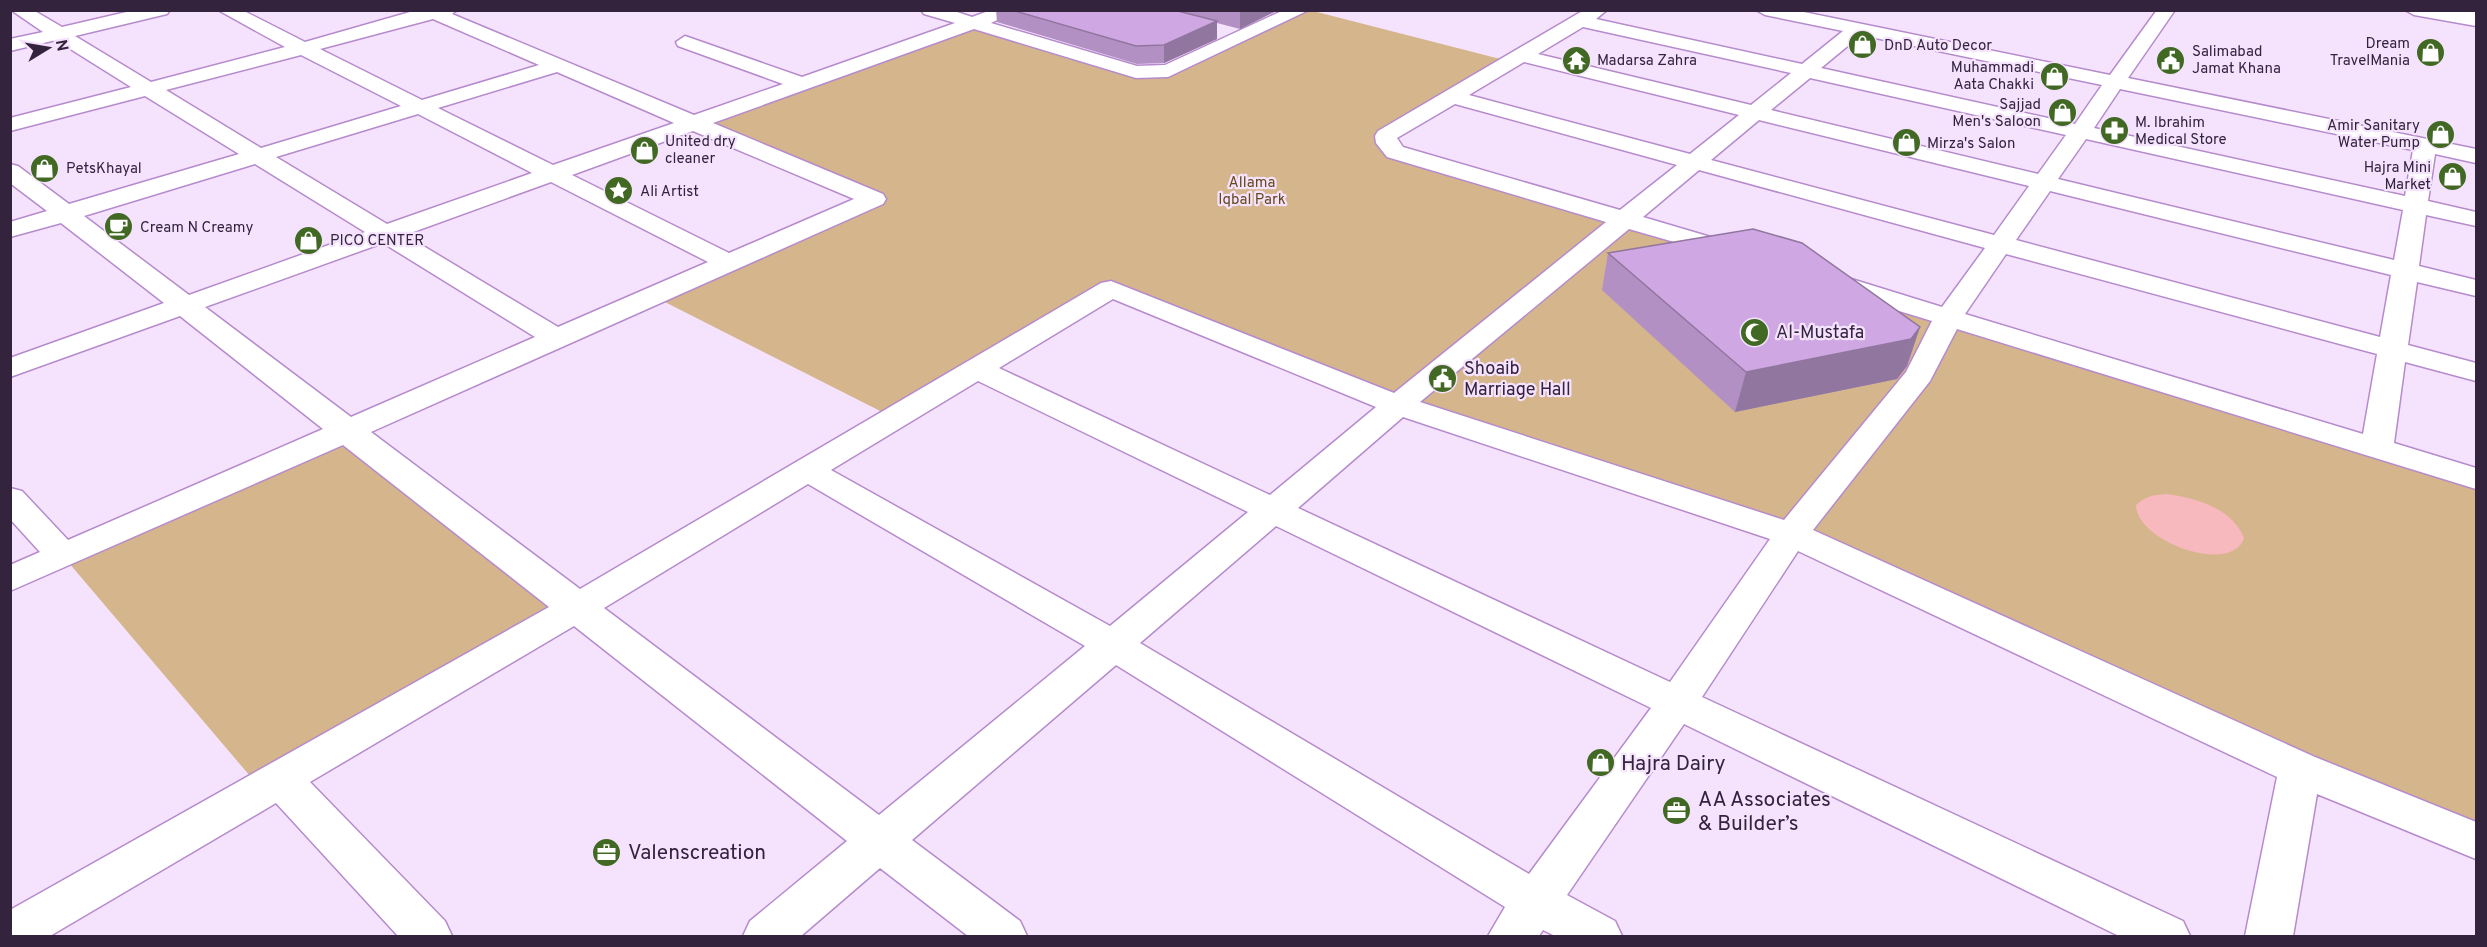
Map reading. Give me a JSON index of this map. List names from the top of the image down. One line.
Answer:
{"parks":["Allama Iqbal Park"],"places":{"shop":["DnD Auto Decor","Dream TravelMania","Muhammadi Aata Chakki","Sajjad Men's Saloon","Amir Sanitary Water Pump","Mirza's Salon","United dry cleaner","PetsKhayal","Hajra Mini Market","PICO CENTER","Hajra Dairy"],"temple":["Madarsa Zahra"],"public building":["Salimabad Jamat Khana","Shoaib Marriage Hall"],"pharmacy":["M. Ibrahim Medical Store"],"place":["Ali Artist"],"cafe":["Cream N Creamy"],"mosque":["Al-Mustafa"],"office":["AA Associates & Builder’s","Valenscreation"]},"north":"right"}
